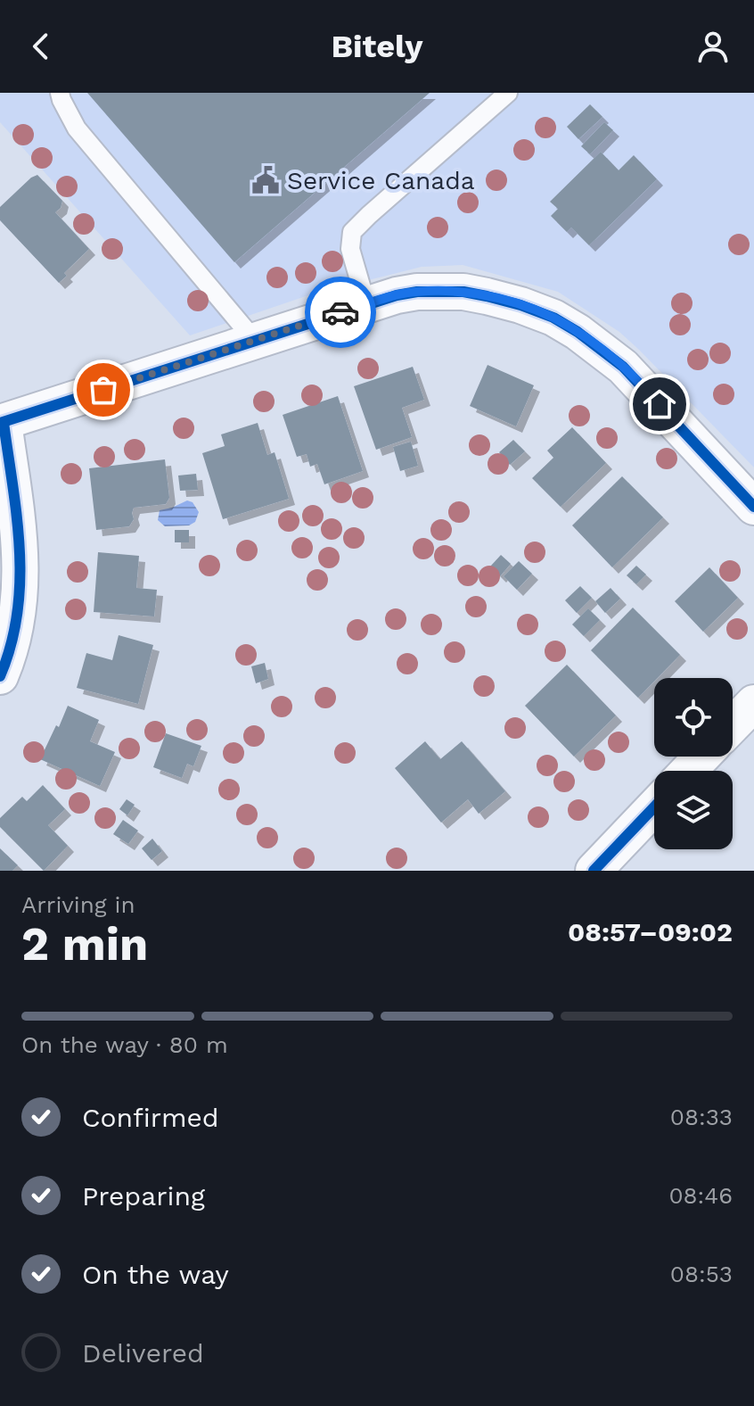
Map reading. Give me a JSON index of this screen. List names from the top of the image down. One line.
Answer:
{"places":{"public building":["Service Canada"]},"page":{"header":"Bitely","heading":["2 min","Arriving in","08:57–09:02"],"bar":"On the way · 80 m","list":[["Confirmed","08:33"],["Preparing","08:46"],["On the way","08:53"],"Delivered"]}}
